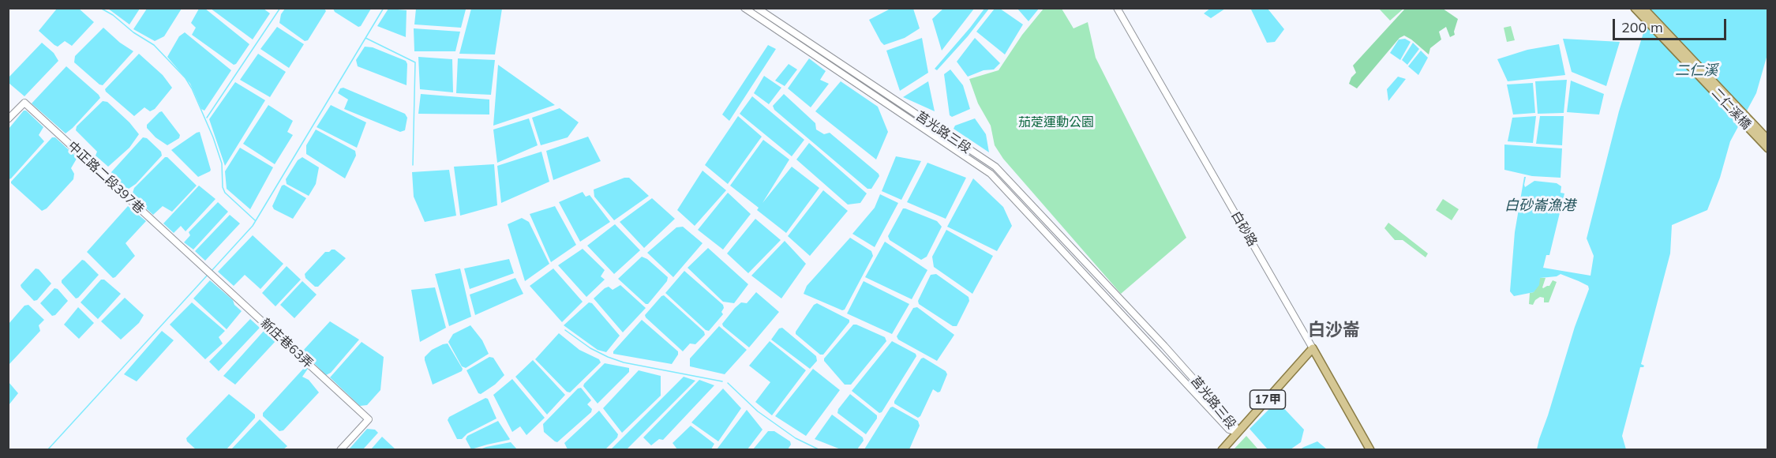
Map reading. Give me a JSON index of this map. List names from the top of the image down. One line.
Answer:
{"streets":{"main road":["二仁溪橋","白砂路","17甲"],"street":["莒光路三段","中正路二段397巷","新庄巷63弄"]},"crossings":[["莒光路三段","17甲"],["中正路二段397巷","新庄巷63弄"],["白砂路","17甲"]],"districts":["白沙崙"],"water":["二仁溪","白砂崙漁港"],"parks":["茄萣運動公園"],"scale_bar":"200 m"}
